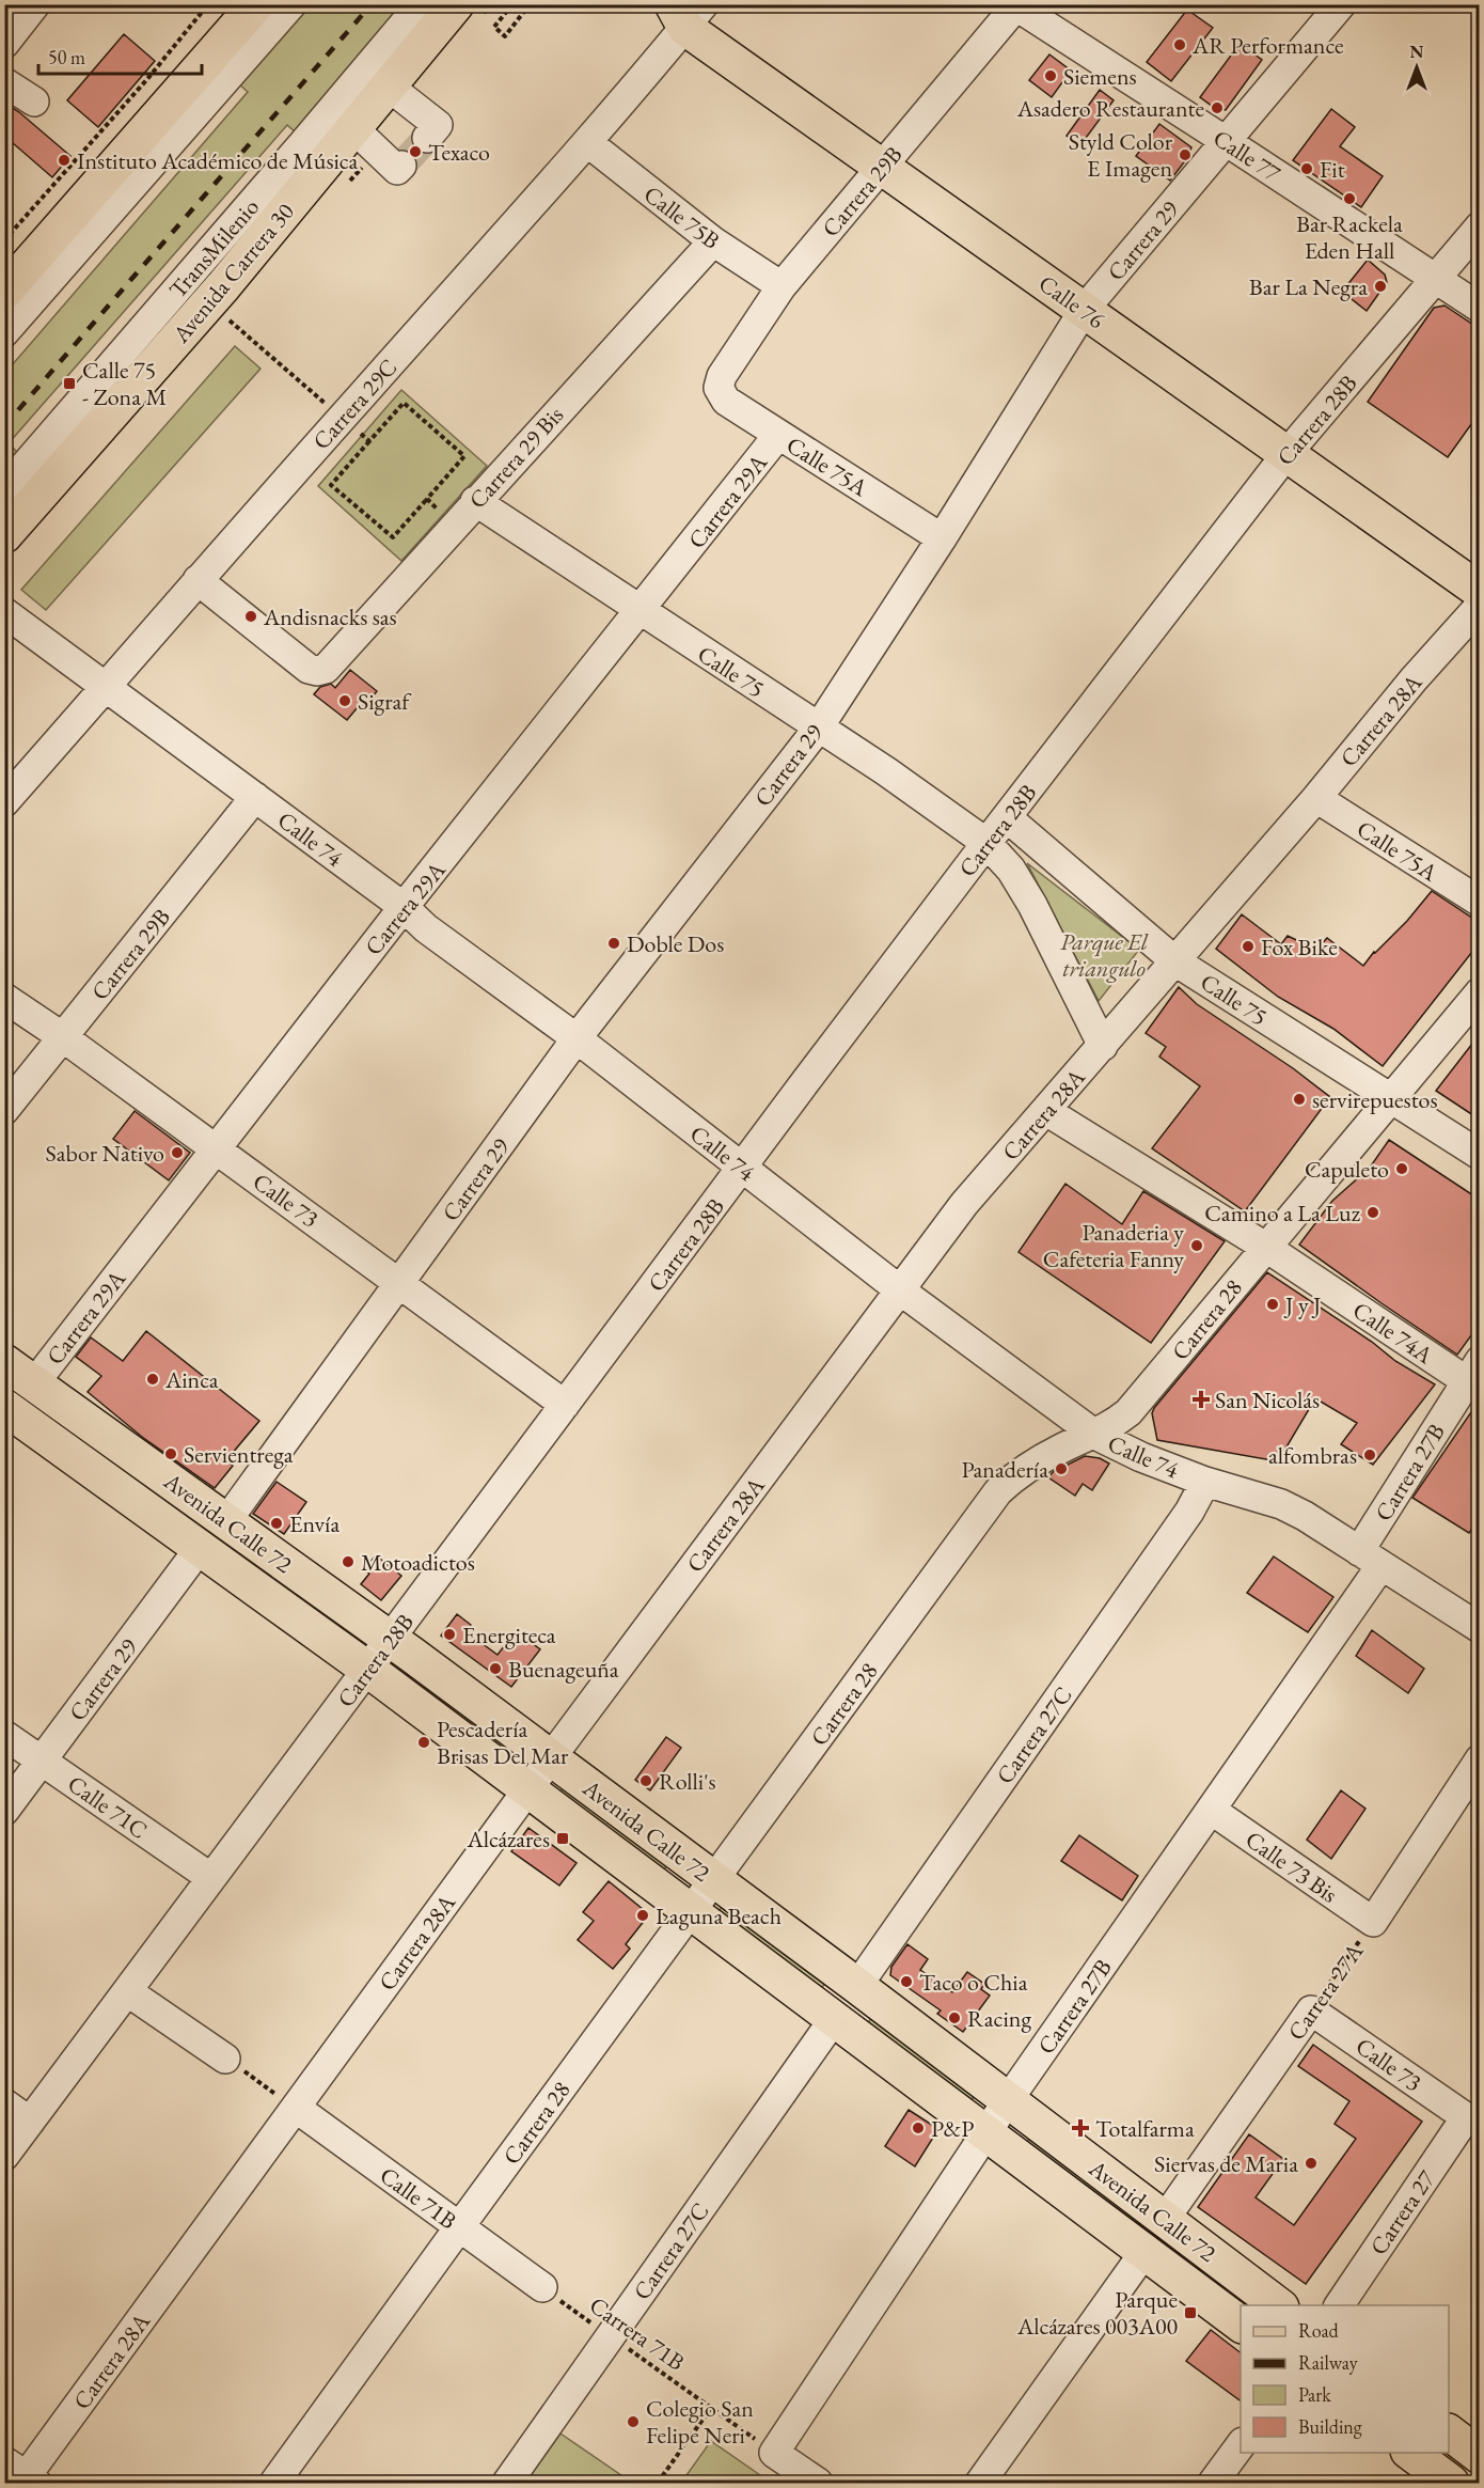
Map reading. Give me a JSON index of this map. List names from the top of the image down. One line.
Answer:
{"streets":{"main road":["Avenida Carrera 30","Calle 76","Avenida Calle 72"],"street":["Calle 77","Carrera 29B","Calle 75B","Carrera 29","TransMilenio","Carrera 29C","Carrera 28B","Carrera 29 Bis","Calle 75A","Carrera 29A","Calle 75","Carrera 28A","Calle 74","Calle 73","Carrera 28","Calle 74A","Carrera 27B","Carrera 27C","Calle 71C","Calle 73 Bis","Carrera 27A","Calle 71B","Carrera 27"],"path":["Carrera 71B"]},"crossings":[["Calle 77","Carrera 29B"],["Calle 77","Carrera 29"],["Calle 77","Carrera 28B"],["Carrera 29B","Calle 75B"],["Carrera 29B","Calle 76"],["Carrera 29B","Calle 75A"],["Carrera 29B","Calle 74"],["Carrera 29B","Calle 73"],["Calle 75B","Carrera 29C"],["Calle 75B","Carrera 29 Bis"],["Carrera 29","Calle 76"],["Carrera 29","Calle 75A"],["Carrera 29","Calle 75"],["Carrera 29","Calle 74"],["Carrera 29","Calle 73"],["Carrera 29","Avenida Calle 72"],["Carrera 29","Calle 71C"],["Calle 76","Carrera 29C"],["Calle 76","Carrera 28B"],["Carrera 29C","Carrera 29 Bis"],["Carrera 29C","Calle 74"],["Carrera 28B","Calle 75"],["Carrera 28B","Calle 74"],["Carrera 28B","Calle 73"],["Carrera 28B","Avenida Calle 72"],["Carrera 28B","Calle 71C"],["Carrera 29 Bis","Calle 75"],["Calle 75A","Carrera 29A"],["Calle 75A","Carrera 28A"],["Carrera 29A","Calle 75"],["Carrera 29A","Calle 74"],["Carrera 29A","Calle 73"],["Carrera 29A","Avenida Calle 72"],["Calle 75","Carrera 28A"],["Calle 75","Carrera 28"],["Carrera 28A","Calle 74"],["Carrera 28A","Calle 74A"],["Carrera 28A","Avenida Calle 72"],["Carrera 28A","Calle 71B"],["Calle 74","Carrera 28"],["Calle 74","Carrera 27B"],["Calle 74","Carrera 27C"],["Calle 73","Carrera 27A"],["Calle 73","Carrera 27"],["Carrera 28","Calle 74A"],["Carrera 28","Avenida Calle 72"],["Carrera 28","Calle 71B"],["Calle 74A","Carrera 27B"],["Carrera 27B","Avenida Calle 72"],["Carrera 27B","Calle 73 Bis"],["Carrera 27B","Carrera 71B"],["Avenida Calle 72","Carrera 27C"],["Avenida Calle 72","Carrera 27A"],["Carrera 27C","Carrera 71B"],["Calle 73 Bis","Carrera 27A"],["Calle 71B","Carrera 71B"]],"parks":["Parque El triangulo"],"places":{"other":["AR Performance","Siemens","Asadero Restaurante","Texaco","Styld Color E Imagen","Instituto Académico de Música","Fit","Bar Rackela Eden Hall","Bar La Negra","Andisnacks sas","Sigraf","Doble Dos","Fox Bike","servirepuestos","Sabor Nativo","Capuleto","Camino a La Luz","Panaderia y Cafeteria Fanny","J y J","Ainca","Servientrega","alfombras","Panadería","Envía","Motoadictos","Energiteca","Buenageuña","Pescadería Brisas Del Mar","Rolli's","Laguna Beach","Taco o Chia","Racing","P&P","Siervas de Maria","Colegio San Felipe Neri"],"transit":["Calle 75 - Zona M","Alcázares","Parque Alcázares 003A00"],"health":["San Nicolás","Totalfarma"]},"legend":["Road","Railway","Park","Building"],"scale_bar":"50 m","north":"top"}
